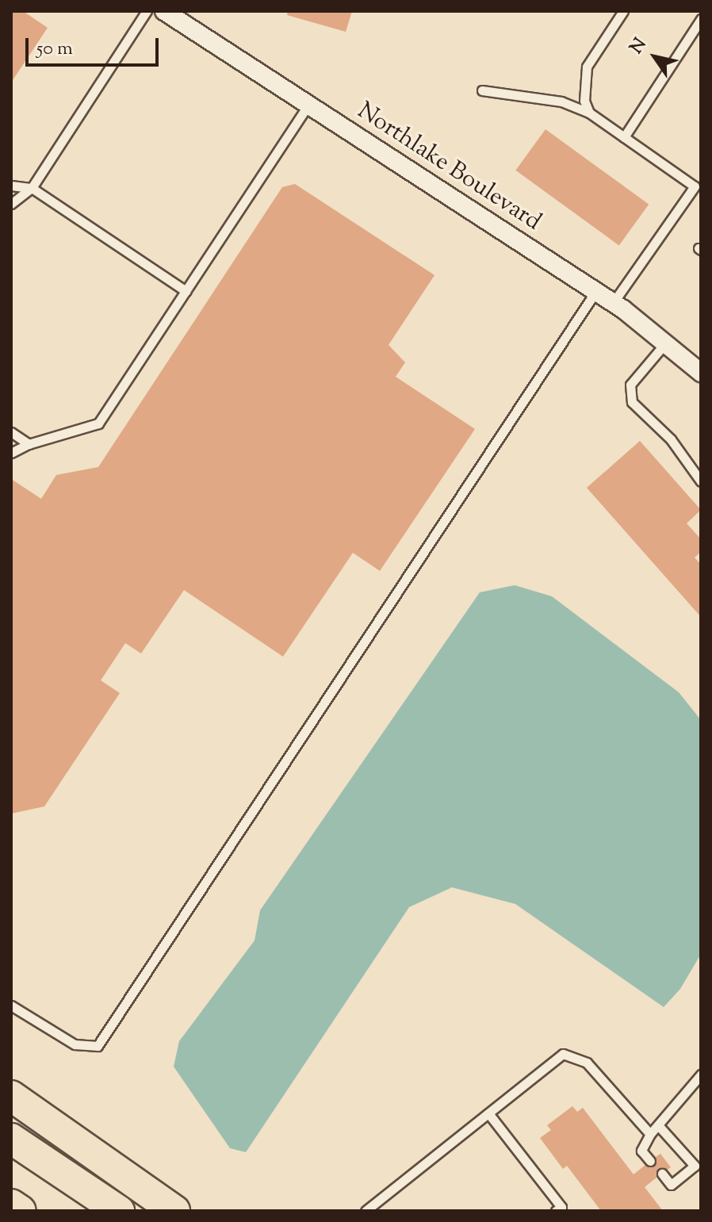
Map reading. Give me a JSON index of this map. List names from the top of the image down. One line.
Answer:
{"streets":{"street":["Northlake Boulevard"]},"scale_bar":"50 m","north":"top left"}
